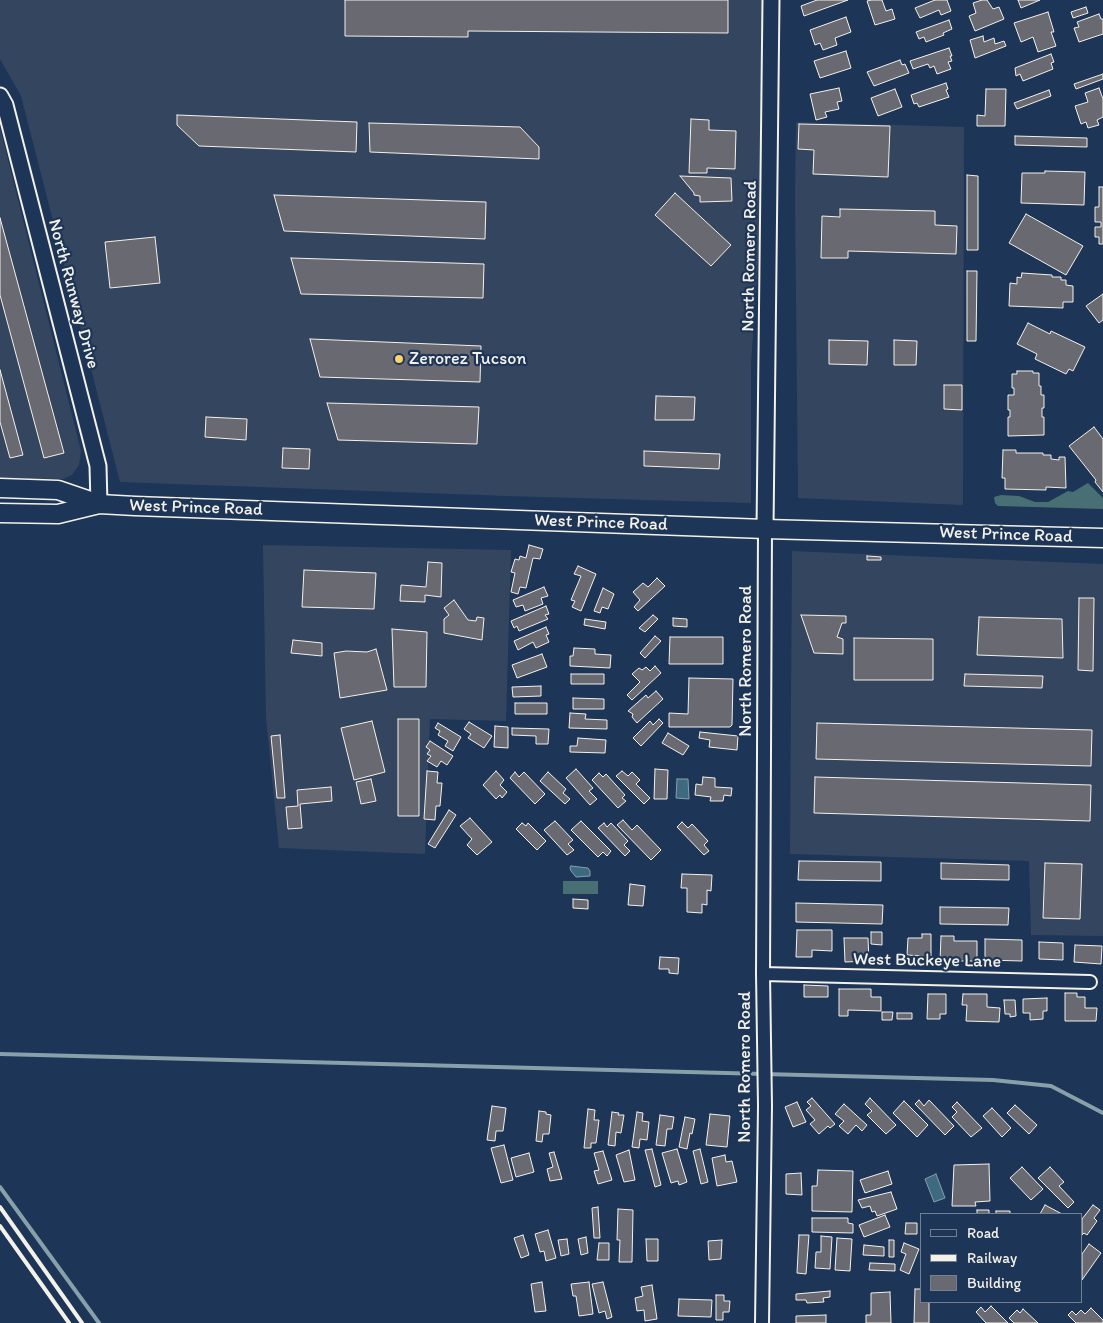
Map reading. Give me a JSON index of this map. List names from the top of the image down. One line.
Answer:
{"streets":{"main road":["West Prince Road"],"street":["North Romero Road","North Runway Drive","West Buckeye Lane"]},"crossings":[["North Romero Road","West Prince Road"],["North Romero Road","West Buckeye Lane"],["North Runway Drive","West Prince Road"]],"places":["Zerorez Tucson"],"legend":["Road","Railway","Building"]}
